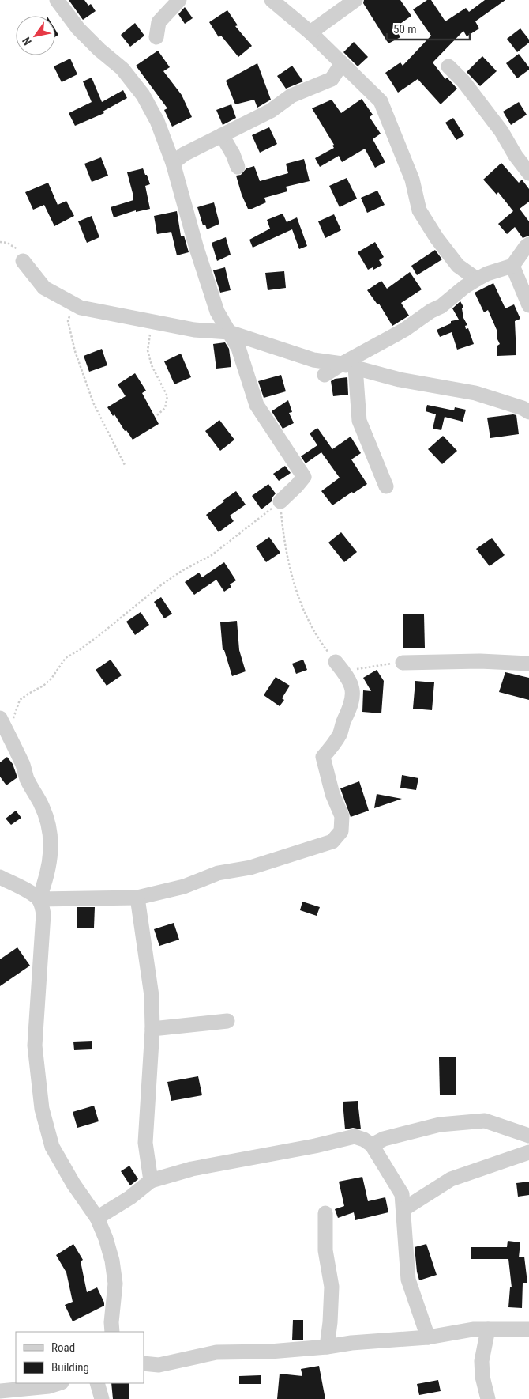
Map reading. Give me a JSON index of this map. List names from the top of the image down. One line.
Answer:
{"legend":["Road","Building"],"scale_bar":"50 m","north":"bottom left"}
